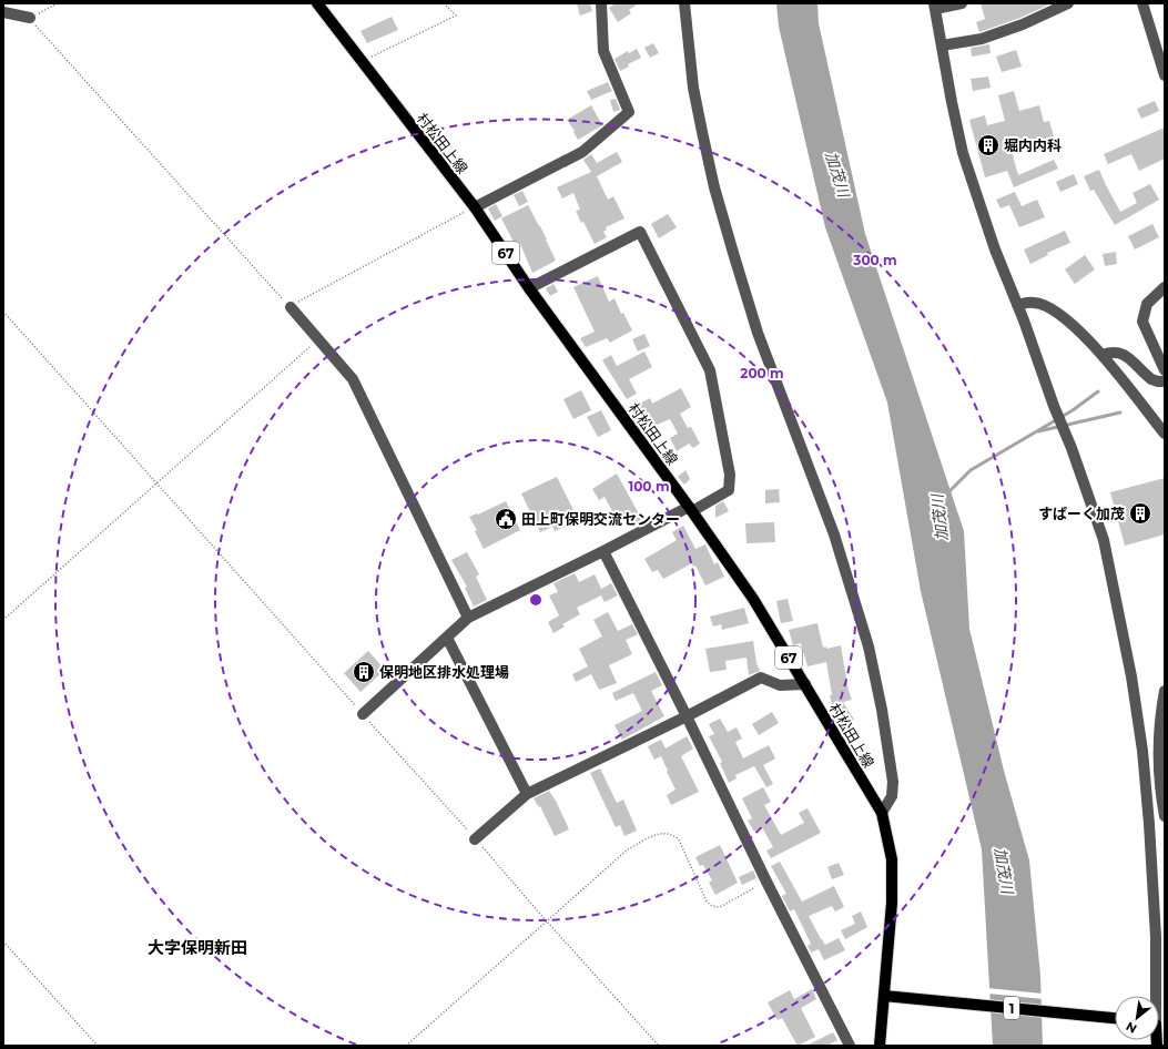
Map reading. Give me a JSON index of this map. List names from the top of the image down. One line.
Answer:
{"streets":{"main road":["村松田上線","67","1"]},"crossings":[["村松田上線","1"]],"districts":["大字保明新田"],"water":["加茂川"],"places":{"building":["堀内内科","すぱーく加茂","保明地区排水処理場"],"public building":["田上町保明交流センター"]},"north":"bottom left","rings":["300 m","200 m","100 m"]}
